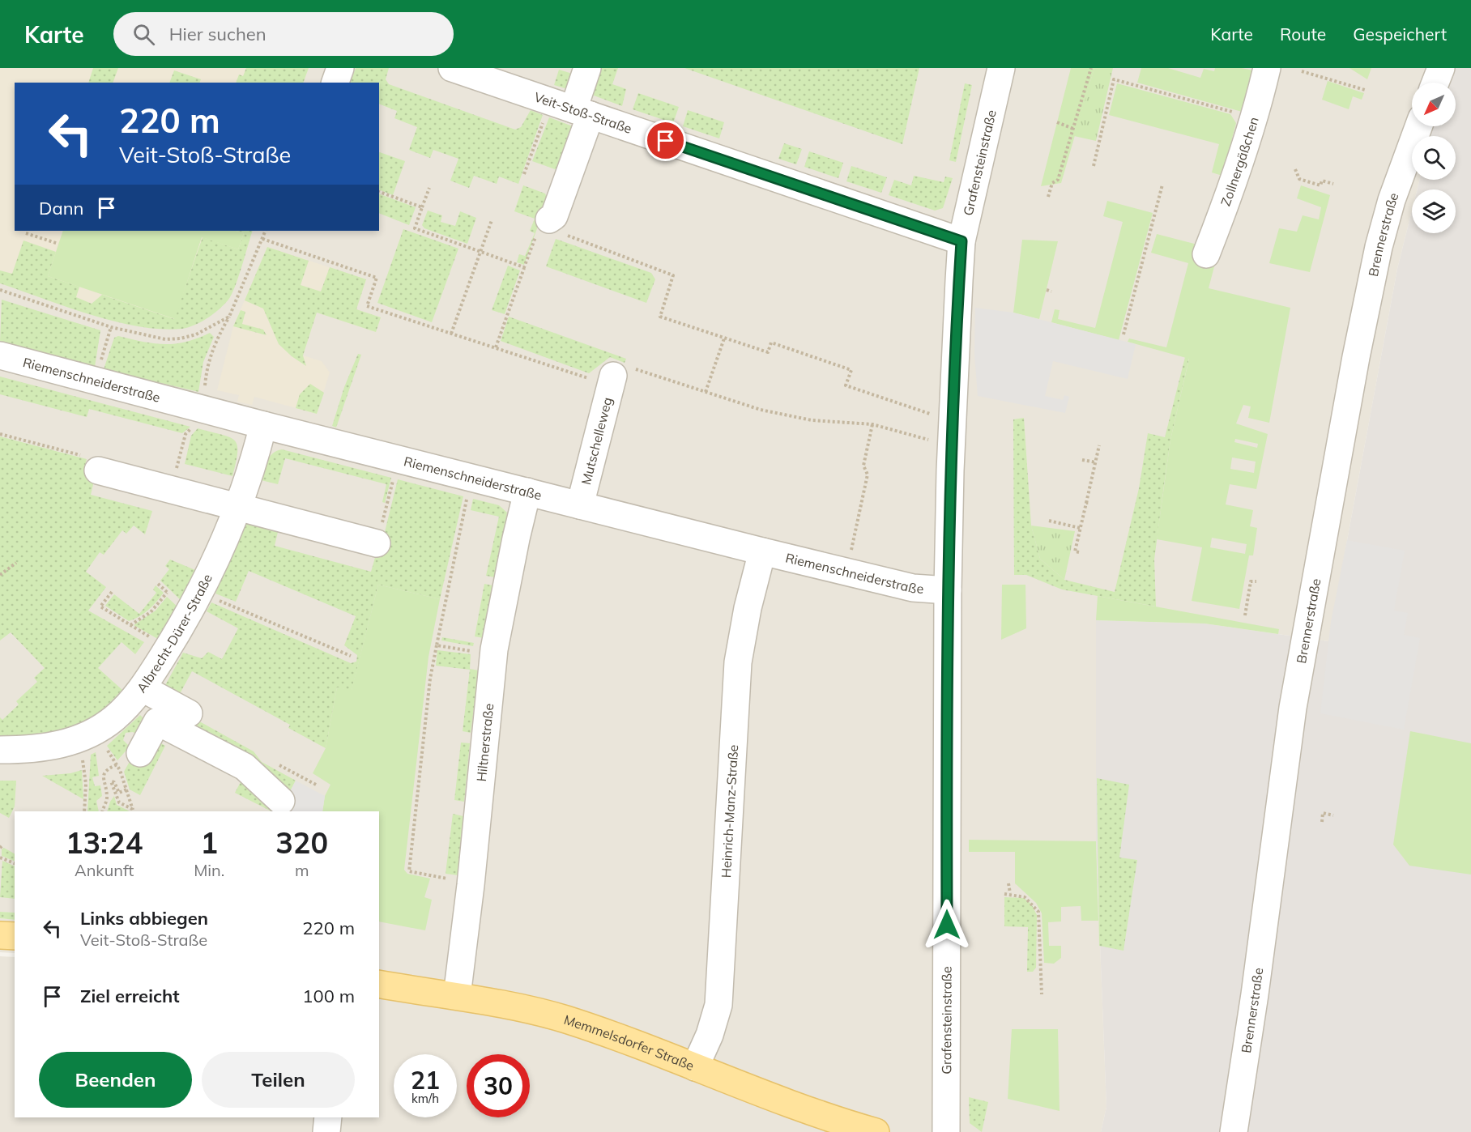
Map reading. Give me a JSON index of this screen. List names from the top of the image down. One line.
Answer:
{"streets":{"main road":["Memmelsdorfer Straße"],"street":["Veit-Stoß-Straße","Zollnergäßchen","Grafensteinstraße","Brennerstraße","Riemenschneiderstraße","Mutschelleweg","Albrecht-Dürer-Straße","Hiltnerstraße","Heinrich-Manz-Straße"]},"crossings":[["Veit-Stoß-Straße","Grafensteinstraße"],["Grafensteinstraße","Riemenschneiderstraße"],["Riemenschneiderstraße","Mutschelleweg"],["Riemenschneiderstraße","Albrecht-Dürer-Straße"],["Riemenschneiderstraße","Hiltnerstraße"],["Riemenschneiderstraße","Heinrich-Manz-Straße"],["Hiltnerstraße","Memmelsdorfer Straße"],["Heinrich-Manz-Straße","Memmelsdorfer Straße"]],"north":"bottom left","page":{"header":"Karte","search":"Hier suchen","nav":["Karte","Route","Gespeichert"],"turn":["220 m","Veit-Stoß-Straße"],"then":"Dann","eta":["13:24","Ankunft","1","Min.","320","m"],"list":[{"name":"Links abbiegen","note":"Veit-Stoß-Straße","value":"220 m"},{"name":"Ziel erreicht","value":"100 m"}],"buttons":["Beenden","Teilen"],"speed":"21 km/h","limit":"30"}}
